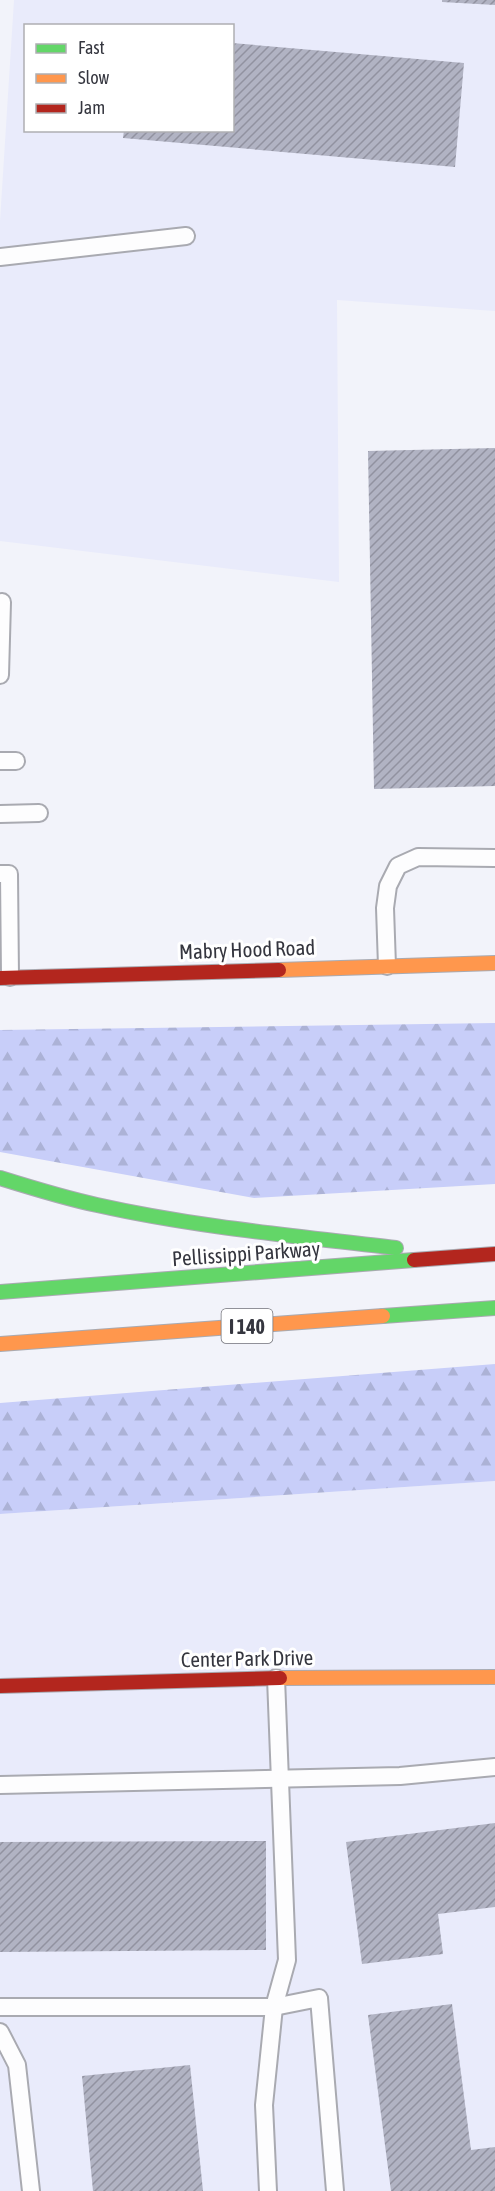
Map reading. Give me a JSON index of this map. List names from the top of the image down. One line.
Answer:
{"streets":{"main road":["Mabry Hood Road","Pellissippi Parkway","I 140","Center Park Drive"]},"legend":["Fast","Slow","Jam"]}
